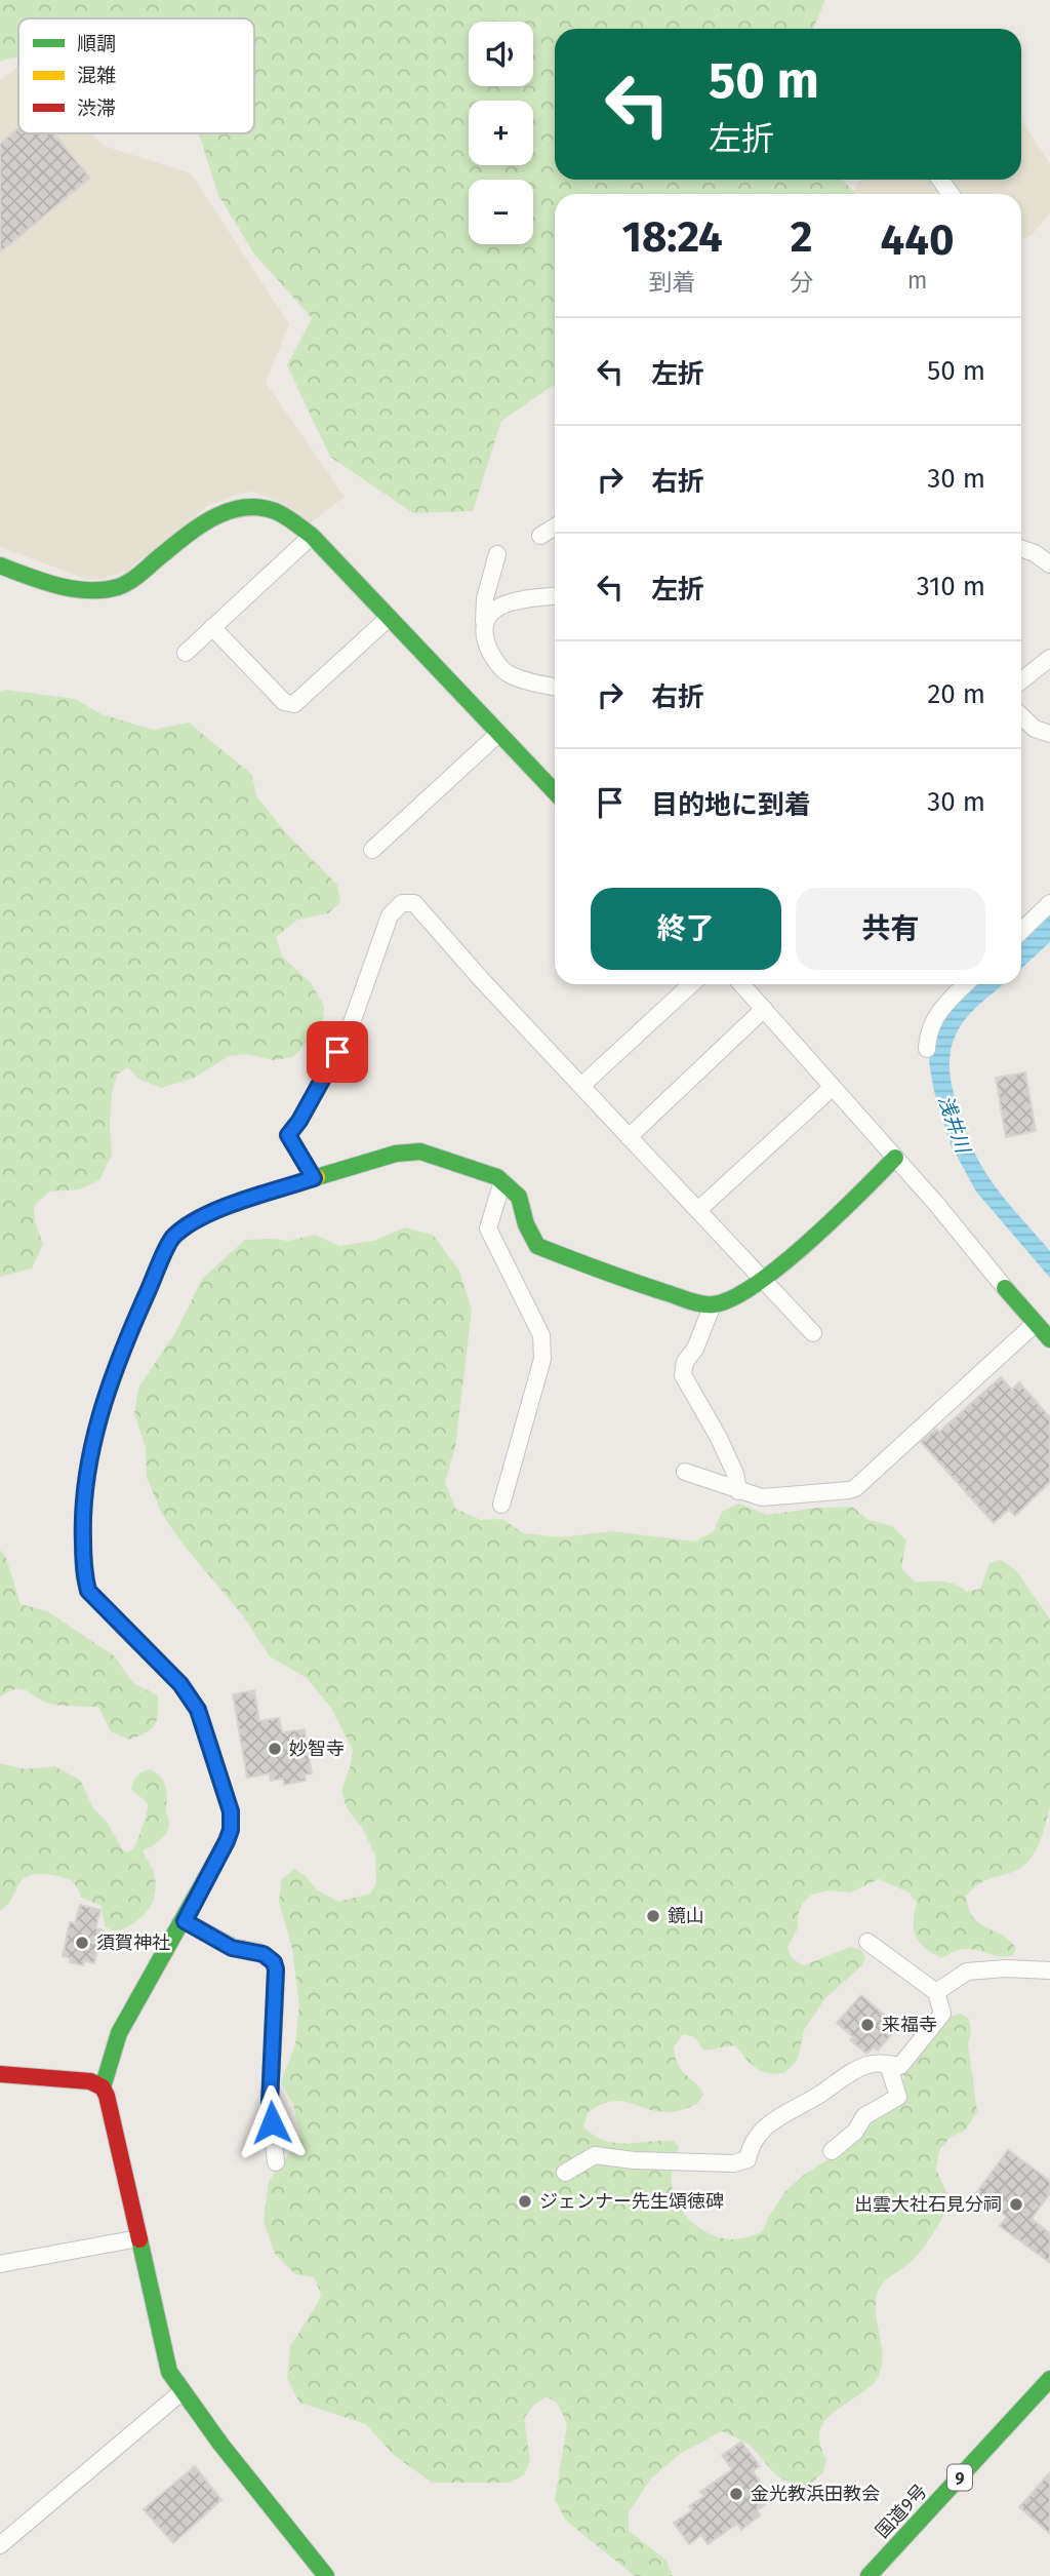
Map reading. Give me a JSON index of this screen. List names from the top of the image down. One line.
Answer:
{"streets":{"main road":["9","国道9号"]},"water":["浅井川"],"places":["妙智寺","鏡山","須賀神社","来福寺","ジェンナー先生頌徳碑","出雲大社石見分祠","金光教浜田教会"],"legend":["順調","混雑","渋滞"],"page":{"map_buttons":["+","−"],"turn":["50 m","左折"],"eta":["18:24","到着","2","分","440","m"],"list":[{"name":"左折","value":"50 m"},{"name":"右折","value":"30 m"},{"name":"左折","value":"310 m"},{"name":"右折","value":"20 m"},{"name":"目的地に到着","value":"30 m"}],"buttons":["終了","共有"]}}
